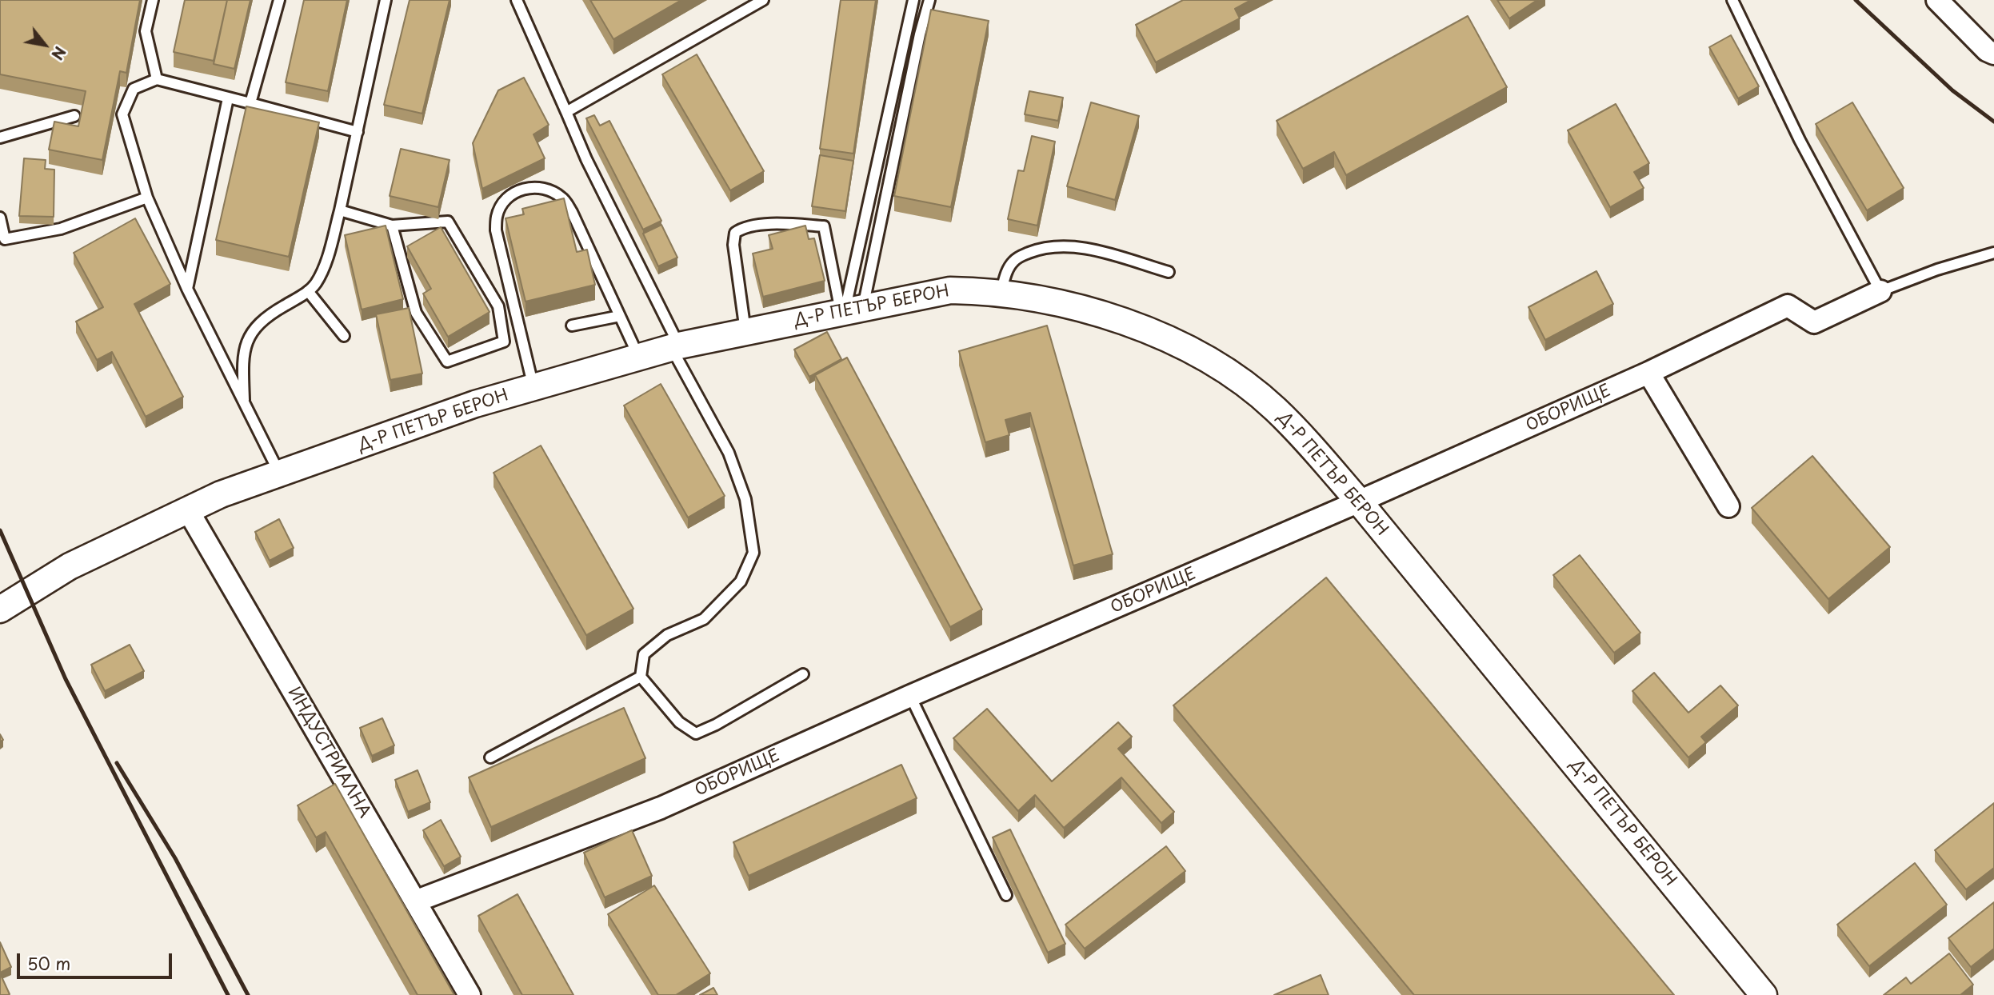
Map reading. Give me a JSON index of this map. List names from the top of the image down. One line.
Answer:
{"streets":{"street":["Д-Р ПЕТЪР БЕРОН","ОБОРИЩЕ","ИНДУСТРИАЛНА"]},"crossings":[["Д-Р ПЕТЪР БЕРОН","ОБОРИЩЕ"],["Д-Р ПЕТЪР БЕРОН","ИНДУСТРИАЛНА"],["ОБОРИЩЕ","ИНДУСТРИАЛНА"]],"scale_bar":"50 m","north":"bottom right"}
